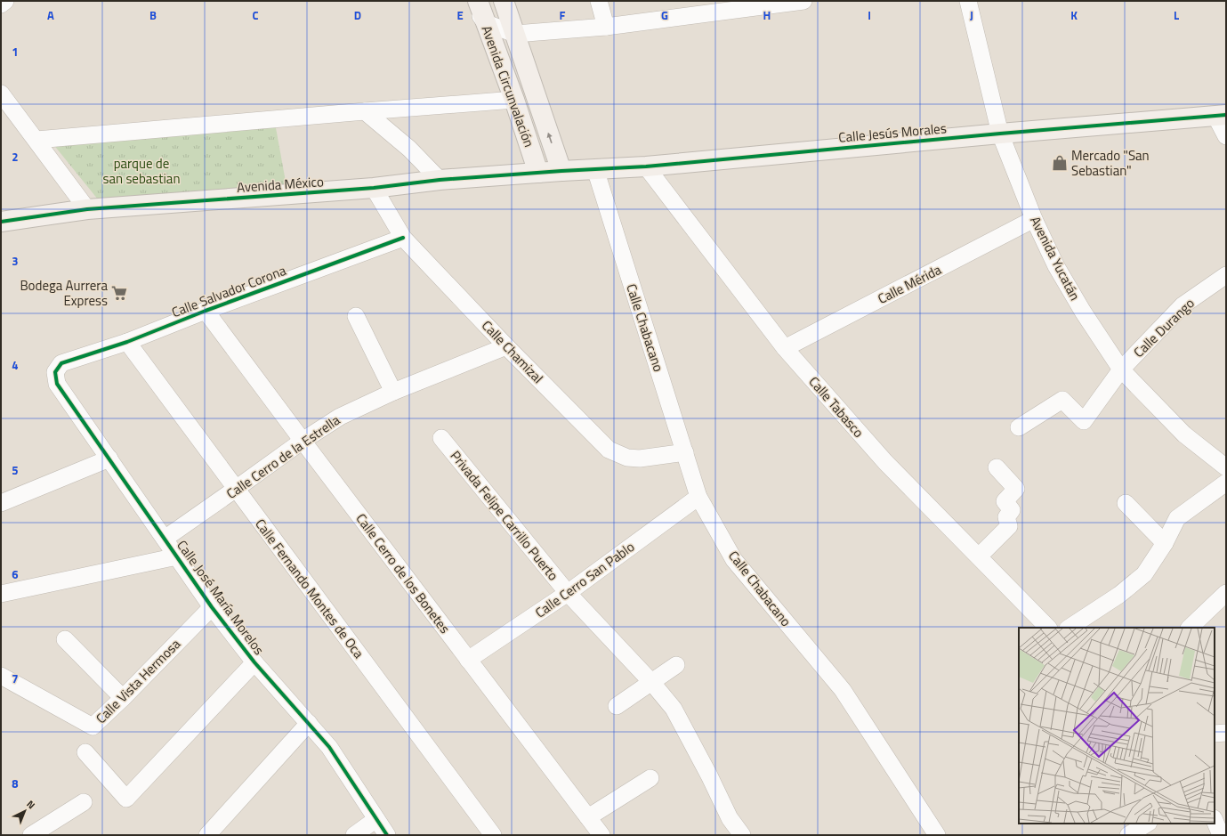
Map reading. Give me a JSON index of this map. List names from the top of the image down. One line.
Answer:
{"streets":{"street":["Avenida Circunvalación","Calle Jesús Morales","Avenida México","Avenida Yucatán","Calle Mérida","Calle Salvador Corona","Calle Chabacano","Calle Durango","Calle Chamizal","Calle Tabasco","Calle Cerro de la Estrella","Privada Felipe Carrillo Puerto","Calle Cerro de los Bonetes","Calle Cerro San Pablo","Calle Fernando Montes de Oca","Calle José María Morelos","Calle Vista Hermosa"]},"crossings":[["Avenida Circunvalación","Calle Jesús Morales"],["Avenida Circunvalación","Avenida México"],["Calle Jesús Morales","Avenida México"],["Calle Jesús Morales","Avenida Yucatán"],["Calle Jesús Morales","Calle Chabacano"],["Calle Jesús Morales","Calle Tabasco"],["Avenida México","Calle Chamizal"],["Avenida Yucatán","Calle Mérida"],["Avenida Yucatán","Calle Durango"],["Calle Mérida","Calle Tabasco"],["Calle Salvador Corona","Calle Chamizal"],["Calle Salvador Corona","Calle Cerro de los Bonetes"],["Calle Salvador Corona","Calle Fernando Montes de Oca"],["Calle Salvador Corona","Calle José María Morelos"],["Calle Chabacano","Calle Chamizal"],["Calle Chabacano","Calle Cerro San Pablo"],["Calle Chamizal","Calle Cerro de la Estrella"],["Calle Cerro de la Estrella","Calle Cerro de los Bonetes"],["Calle Cerro de la Estrella","Calle Fernando Montes de Oca"],["Calle Cerro de la Estrella","Calle José María Morelos"],["Privada Felipe Carrillo Puerto","Calle Cerro San Pablo"],["Calle Cerro de los Bonetes","Calle Cerro San Pablo"],["Calle José María Morelos","Calle Vista Hermosa"]],"parks":["parque de san sebastian"],"places":{"shop":["Mercado \"San Sebastian\""],"supermarket":["Bodega Aurrera Express"]},"north":"top right","grid":{"columns":["A","B","C","D","E","F","G","H","I","J","K","L"],"rows":["1","2","3","4","5","6","7","8"]}}
